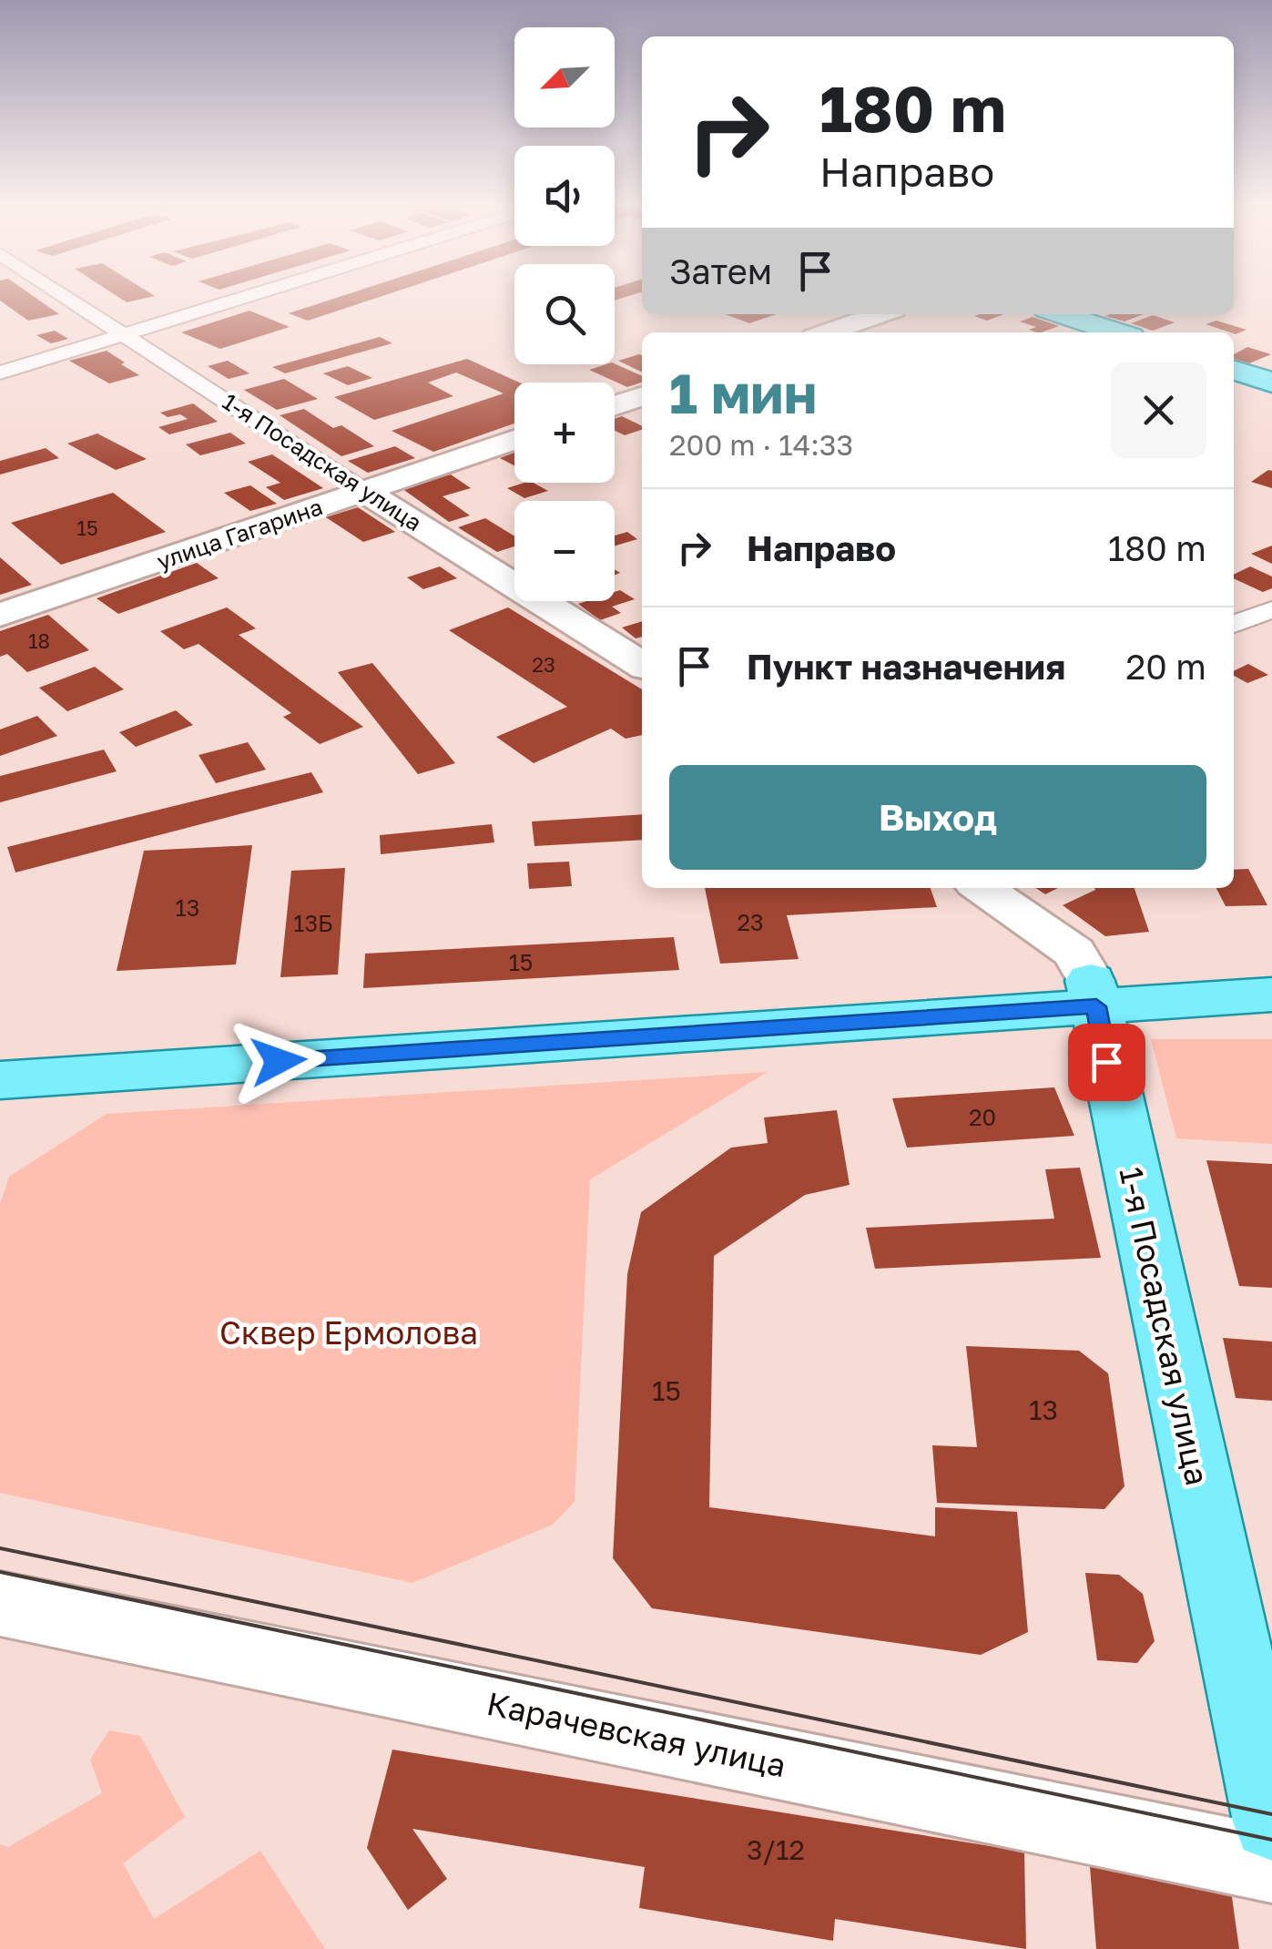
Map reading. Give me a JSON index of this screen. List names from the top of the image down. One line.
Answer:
{"streets":{"main road":["1-я Посадская улица"],"street":["улица Гагарина","Карачевская улица"]},"crossings":[["1-я Посадская улица","улица Гагарина"]],"parks":["Сквер Ермолова"],"house_numbers":["15","18","23","13","23","13Б","15","20","15","13","3/12"],"north":"bottom left","page":{"map_buttons":["+","−"],"turn":["180 m","Направо"],"then":"Затем","heading":["1 мин","200 m · 14:33"],"list":[{"name":"Направо","value":"180 m"},{"name":"Пункт назначения","value":"20 m"}],"buttons":"Выход"}}
